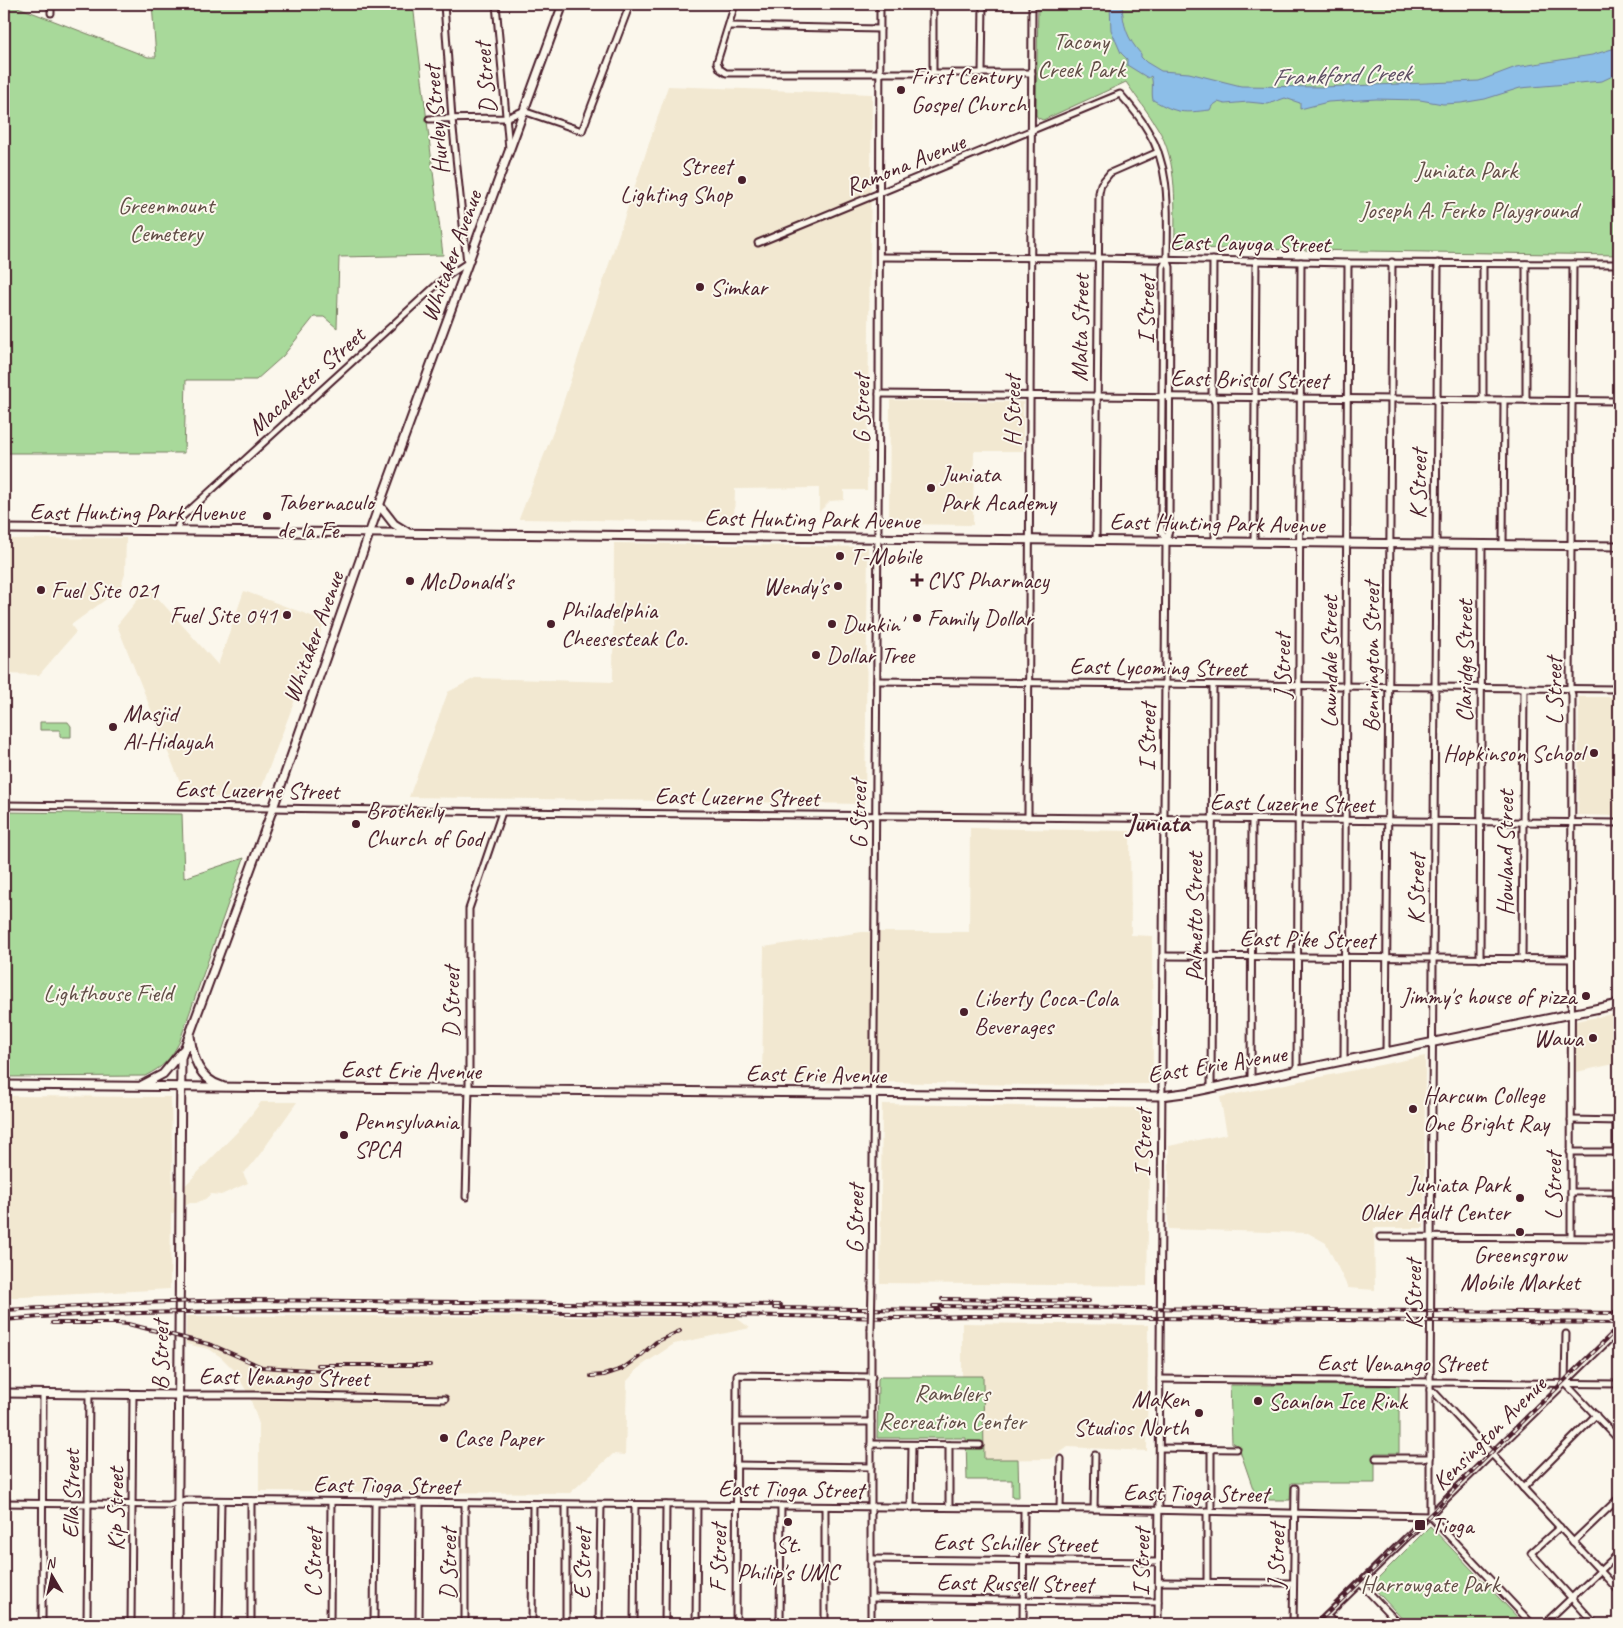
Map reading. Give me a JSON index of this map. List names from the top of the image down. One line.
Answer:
{"streets":{"main road":["Whitaker Avenue","East Hunting Park Avenue","East Erie Avenue","B Street","East Venango Street"],"street":["D Street","Hurley Street","Ramona Avenue","East Cayuga Street","I Street","Malta Street","East Bristol Street","Macalester Street","G Street","H Street","K Street","Bennington Street","Claridge Street","Lawndale Street","J Street","East Lycoming Street","L Street","East Luzerne Street","Howland Street","Palmetto Street","East Pike Street","Kensington Avenue","East Tioga Street","Ella Street","Kip Street","East Schiller Street","F Street","C Street","E Street","East Russell Street"]},"crossings":[["D Street","Whitaker Avenue"],["D Street","East Luzerne Street"],["D Street","East Erie Avenue"],["D Street","East Tioga Street"],["Hurley Street","Whitaker Avenue"],["Hurley Street","Macalester Street"],["Ramona Avenue","I Street"],["Ramona Avenue","G Street"],["Ramona Avenue","H Street"],["East Cayuga Street","I Street"],["East Cayuga Street","Malta Street"],["East Cayuga Street","G Street"],["East Cayuga Street","H Street"],["East Cayuga Street","K Street"],["East Cayuga Street","Bennington Street"],["East Cayuga Street","Lawndale Street"],["East Cayuga Street","J Street"],["East Cayuga Street","L Street"],["Whitaker Avenue","Macalester Street"],["Whitaker Avenue","East Hunting Park Avenue"],["Whitaker Avenue","East Luzerne Street"],["Whitaker Avenue","East Erie Avenue"],["Whitaker Avenue","B Street"],["I Street","Malta Street"],["I Street","East Bristol Street"],["I Street","East Hunting Park Avenue"],["I Street","East Lycoming Street"],["I Street","East Luzerne Street"],["I Street","East Pike Street"],["I Street","East Erie Avenue"],["I Street","East Venango Street"],["I Street","East Tioga Street"],["I Street","East Schiller Street"],["I Street","East Russell Street"],["Malta Street","East Bristol Street"],["Malta Street","East Hunting Park Avenue"],["East Bristol Street","G Street"],["East Bristol Street","H Street"],["East Bristol Street","K Street"],["East Bristol Street","Bennington Street"],["East Bristol Street","Lawndale Street"],["East Bristol Street","J Street"],["East Bristol Street","L Street"],["Macalester Street","East Hunting Park Avenue"],["G Street","East Hunting Park Avenue"],["G Street","East Lycoming Street"],["G Street","East Luzerne Street"],["G Street","East Erie Avenue"],["G Street","East Tioga Street"],["G Street","East Schiller Street"],["G Street","F Street"],["G Street","East Russell Street"],["H Street","East Hunting Park Avenue"],["H Street","East Lycoming Street"],["H Street","East Luzerne Street"],["K Street","East Hunting Park Avenue"],["K Street","East Lycoming Street"],["K Street","East Luzerne Street"],["K Street","East Pike Street"],["K Street","East Erie Avenue"],["K Street","East Venango Street"],["K Street","Kensington Avenue"],["K Street","East Tioga Street"],["East Hunting Park Avenue","Bennington Street"],["East Hunting Park Avenue","Claridge Street"],["East Hunting Park Avenue","Lawndale Street"],["East Hunting Park Avenue","J Street"],["East Hunting Park Avenue","L Street"],["Bennington Street","East Lycoming Street"],["Bennington Street","East Luzerne Street"],["Bennington Street","East Pike Street"],["Bennington Street","East Erie Avenue"],["Claridge Street","East Lycoming Street"],["Claridge Street","East Luzerne Street"],["Claridge Street","East Pike Street"],["Lawndale Street","East Lycoming Street"],["Lawndale Street","East Luzerne Street"],["Lawndale Street","East Pike Street"],["Lawndale Street","East Erie Avenue"],["J Street","East Lycoming Street"],["J Street","East Luzerne Street"],["J Street","East Pike Street"],["J Street","East Erie Avenue"],["J Street","East Tioga Street"],["East Lycoming Street","L Street"],["East Lycoming Street","Howland Street"],["East Lycoming Street","Palmetto Street"],["L Street","East Luzerne Street"],["L Street","East Pike Street"],["L Street","East Erie Avenue"],["East Luzerne Street","Howland Street"],["East Luzerne Street","Palmetto Street"],["Howland Street","East Pike Street"],["Palmetto Street","East Pike Street"],["Palmetto Street","East Erie Avenue"],["East Erie Avenue","B Street"],["B Street","East Venango Street"],["B Street","East Tioga Street"],["East Venango Street","Kensington Avenue"],["East Venango Street","Ella Street"],["East Venango Street","Kip Street"],["Kensington Avenue","East Tioga Street"],["East Tioga Street","Ella Street"],["East Tioga Street","Kip Street"],["East Tioga Street","F Street"],["East Tioga Street","C Street"],["East Tioga Street","E Street"]],"districts":["Juniata"],"water":["Frankford Creek"],"parks":["Tacony Creek Park","Juniata Park","Greenmount Cemetery","Joseph A. Ferko Playground","Lighthouse Field","Ramblers Recreation Center","Harrowgate Park"],"places":{"other":["First Century Gospel Church","Street Lighting Shop","Simkar","Juniata Park Academy","Tabernaculo de la Fe","T-Mobile","McDonald's","Wendy's","Fuel Site 021","Fuel Site 041","Family Dollar","Philadelphia Cheesesteak Co.","Dunkin'","Dollar Tree","Masjid Al-Hidayah","Hopkinson School","Brotherly Church of God","Jimmy's house of pizza","Liberty Coca-Cola Beverages","Wawa","Harcum College One Bright Ray","Pennsylvania SPCA","Juniata Park Older Adult Center","Greensgrow Mobile Market","Scanlon Ice Rink","MaKen Studios North","Case Paper","St. Philip's UMC"],"health":["CVS Pharmacy"],"transit":["Tioga"]},"north":"top"}
